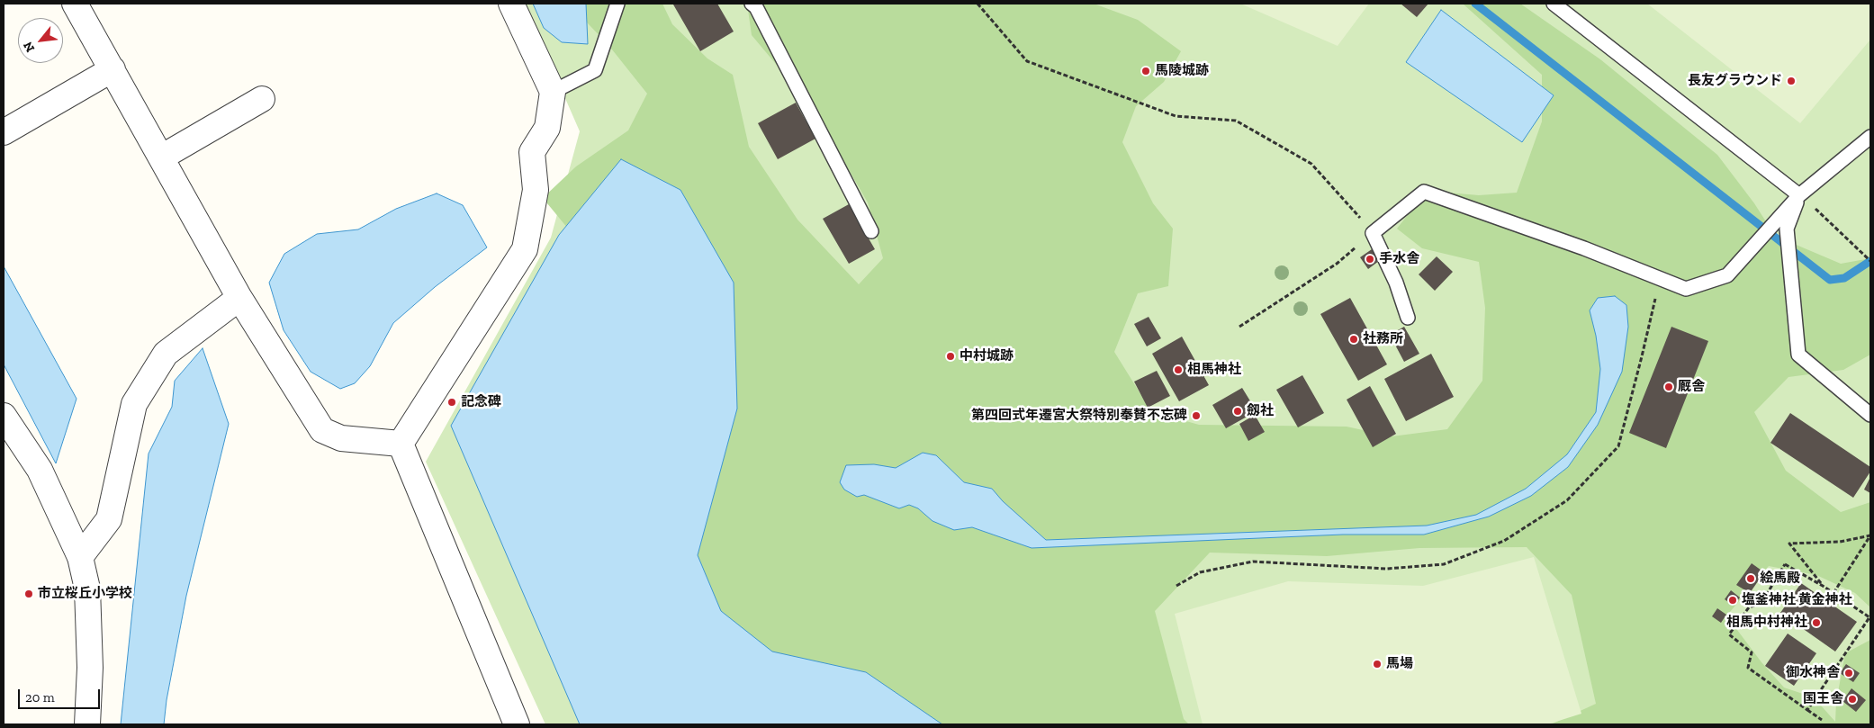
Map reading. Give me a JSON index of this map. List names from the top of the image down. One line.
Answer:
{"places":["馬陵城跡","長友グラウンド","手水舎","社務所","中村城跡","相馬神社","厩舎","記念碑","劔社","第四回式年遷宮大祭特別奉賛不忘碑","絵馬殿","市立桜丘小学校","塩釜神社 黄金神社","相馬中村神社","馬場","御水神舎","国王舎"],"scale_bar":"20 m","north":"bottom left"}
